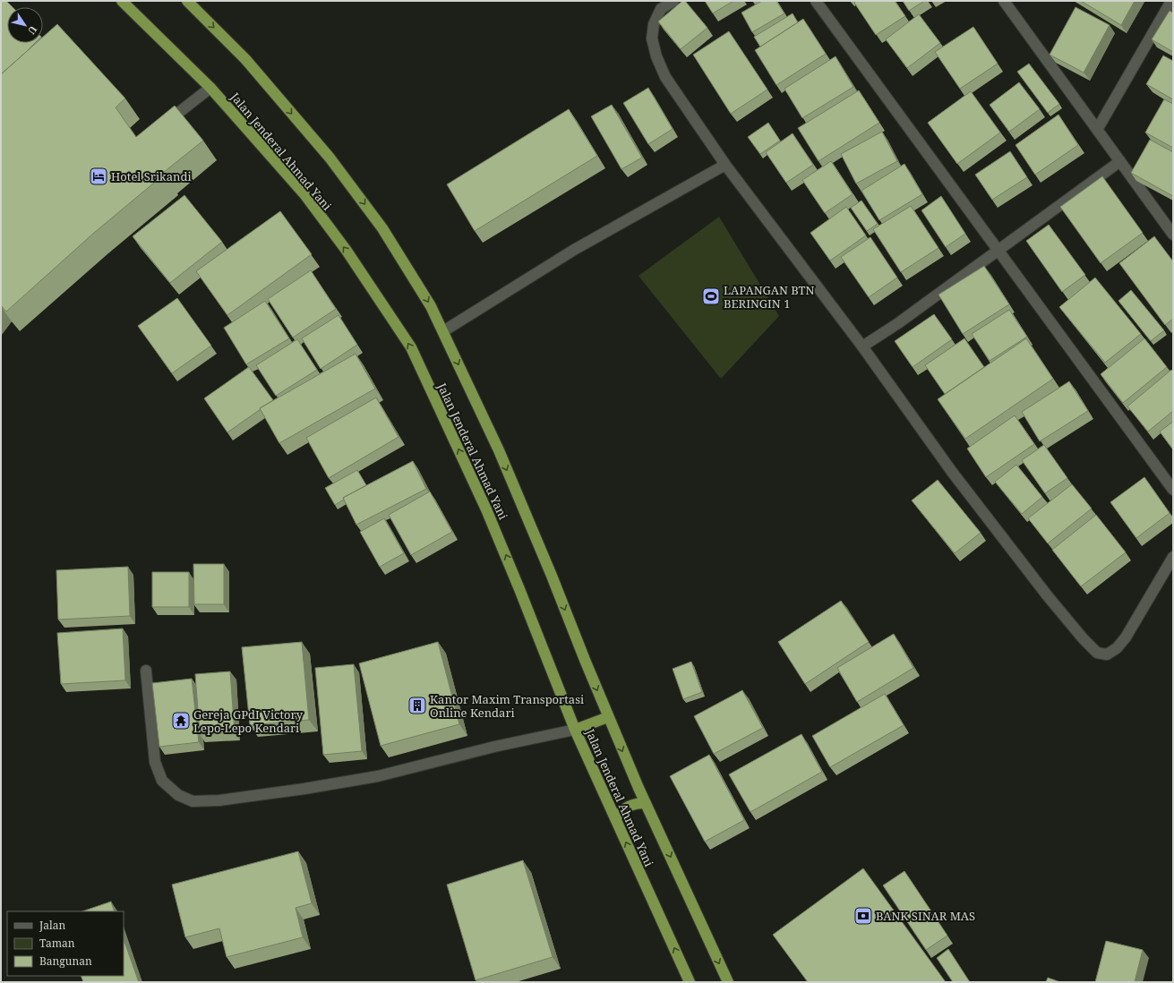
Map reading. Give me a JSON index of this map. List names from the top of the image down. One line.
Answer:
{"streets":{"highway":["Jalan Jenderal Ahmad Yani"]},"places":{"hotel":["Hotel Srikandi"],"sports":["LAPANGAN BTN BERINGIN 1"],"building":["Kantor Maxim Transportasi Online Kendari"],"temple":["Gereja GPdI Victory Lepo-Lepo Kendari"],"bank":["BANK SINAR MAS"]},"legend":["Jalan","Taman","Bangunan"],"north":"bottom right"}
